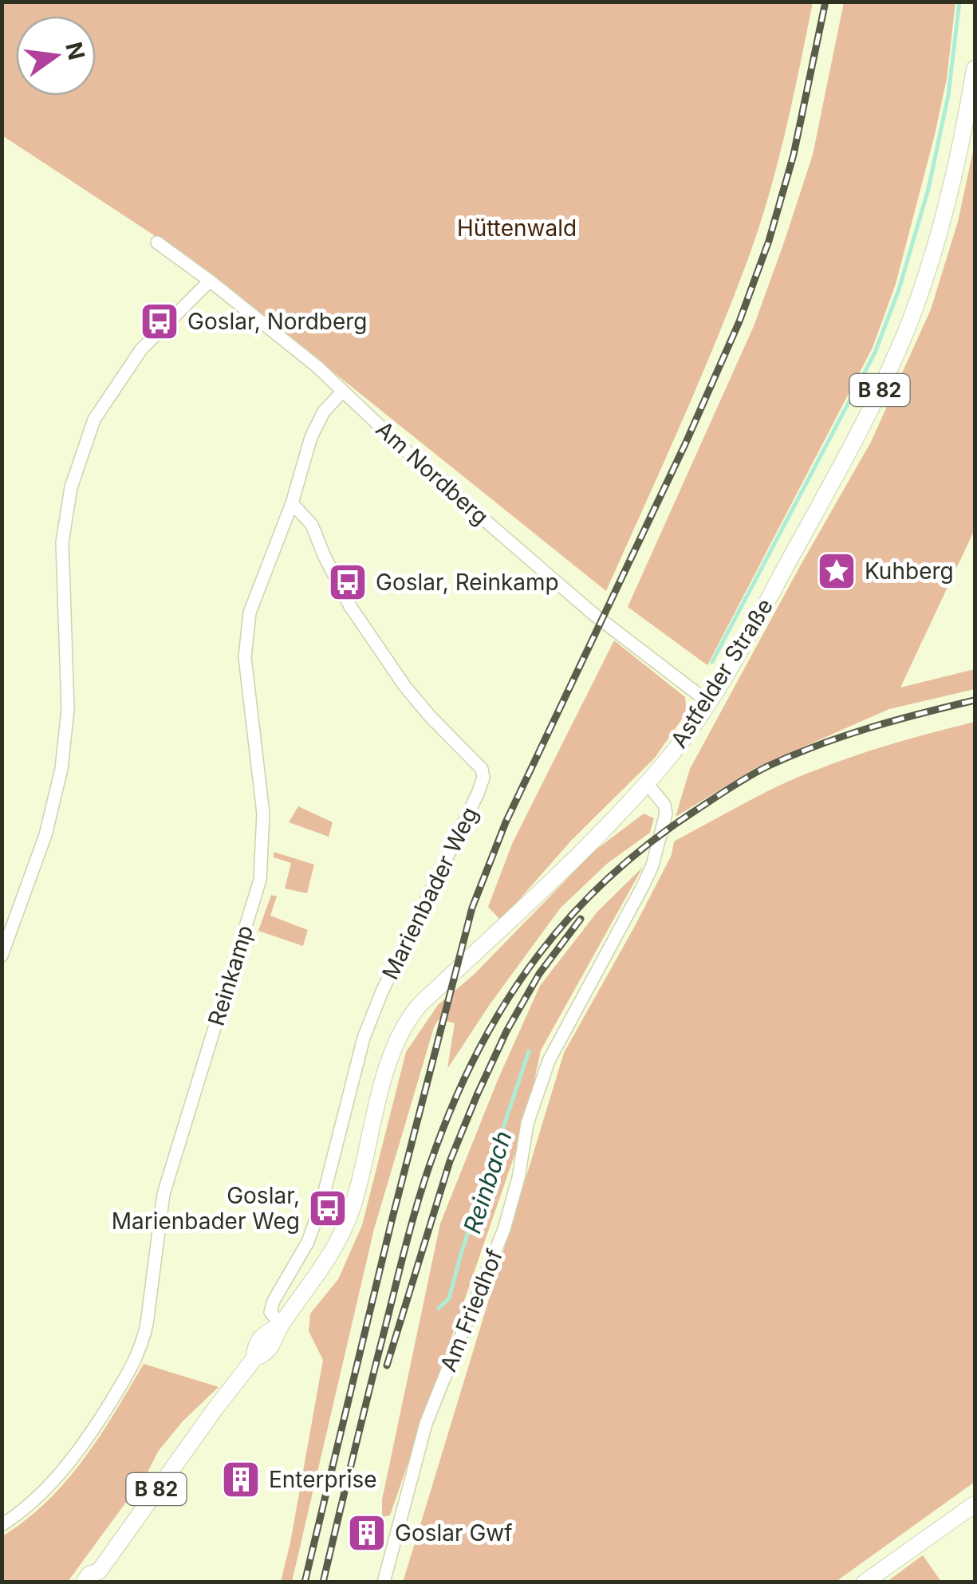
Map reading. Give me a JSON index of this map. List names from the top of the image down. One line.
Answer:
{"streets":{"main road":["B 82","Astfelder Straße"],"street":["Am Nordberg","Marienbader Weg","Reinkamp","Am Friedhof"]},"crossings":[["Am Nordberg","Astfelder Straße"],["Am Nordberg","Reinkamp"],["Astfelder Straße","Marienbader Weg"],["Astfelder Straße","Am Friedhof"],["Marienbader Weg","Reinkamp"]],"water":["Reinbach"],"parks":["Hüttenwald"],"places":{"bus stop":["Goslar, Nordberg","Goslar, Reinkamp","Goslar, Marienbader Weg"],"place":["Kuhberg"],"building":["Enterprise","Goslar Gwf"]},"north":"right"}
